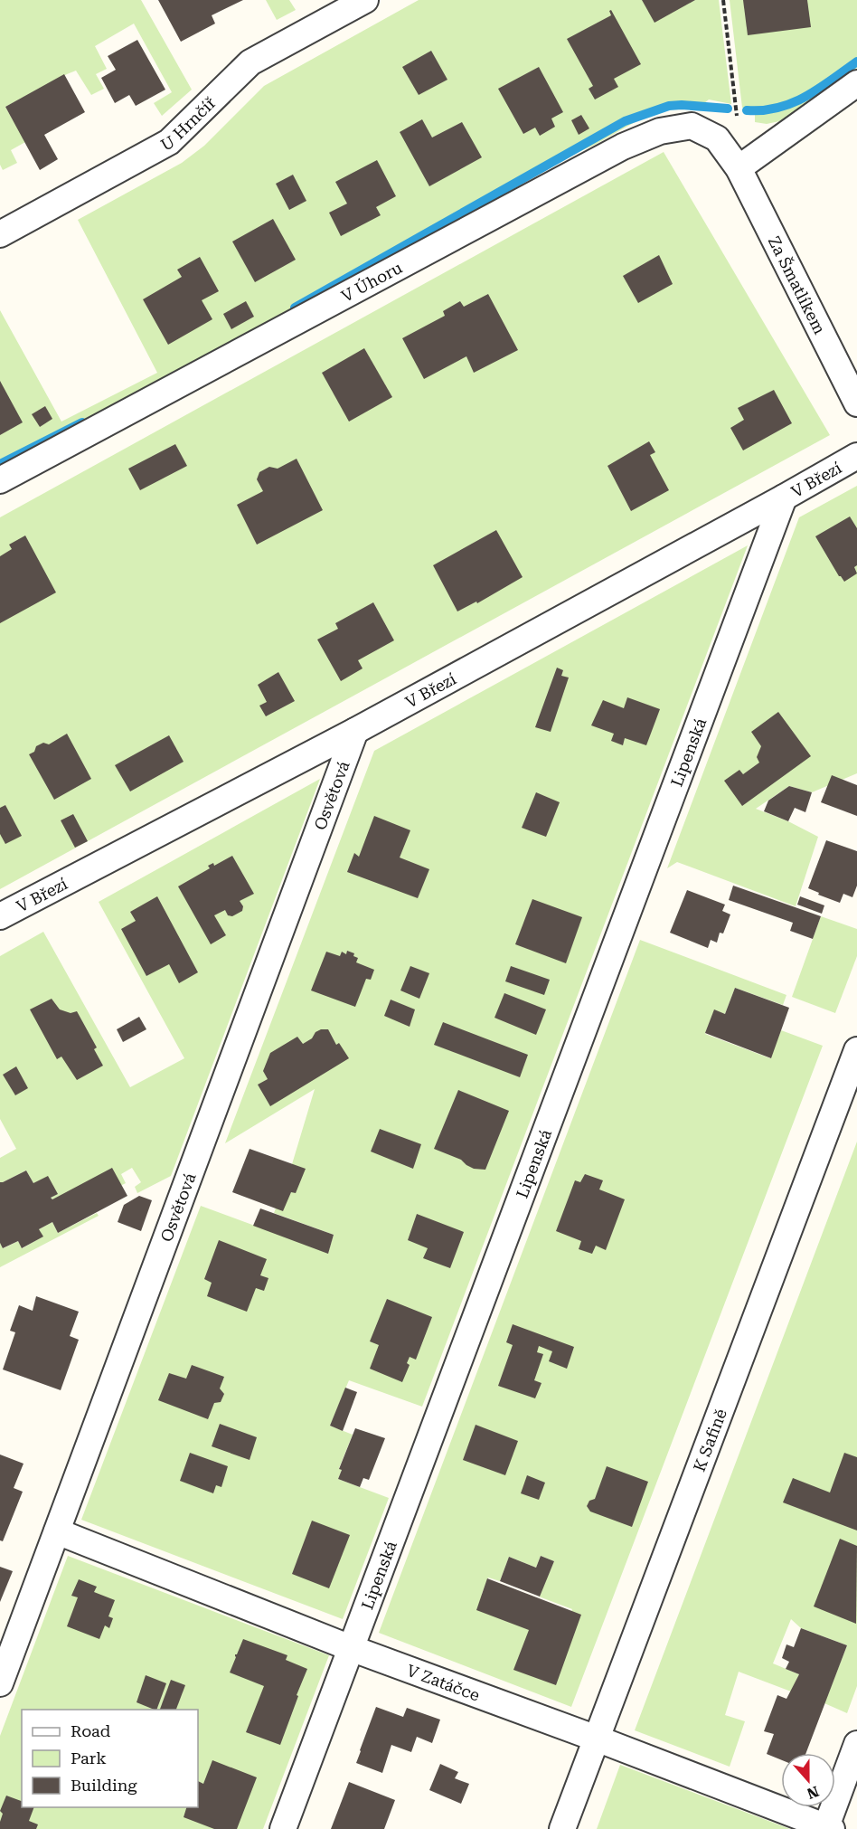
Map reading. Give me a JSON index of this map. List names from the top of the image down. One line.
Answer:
{"streets":{"street":["U Hrnčíř","V Úhoru","Za Šmatlíkem","V Březí","Lipenská","Osvětová","K Safině","V Zatáčce"]},"crossings":[["V Úhoru","Za Šmatlíkem"],["V Březí","Lipenská"],["V Březí","Osvětová"],["Lipenská","V Zatáčce"],["Osvětová","V Zatáčce"],["K Safině","V Zatáčce"]],"legend":["Road","Park","Building"],"north":"bottom"}
